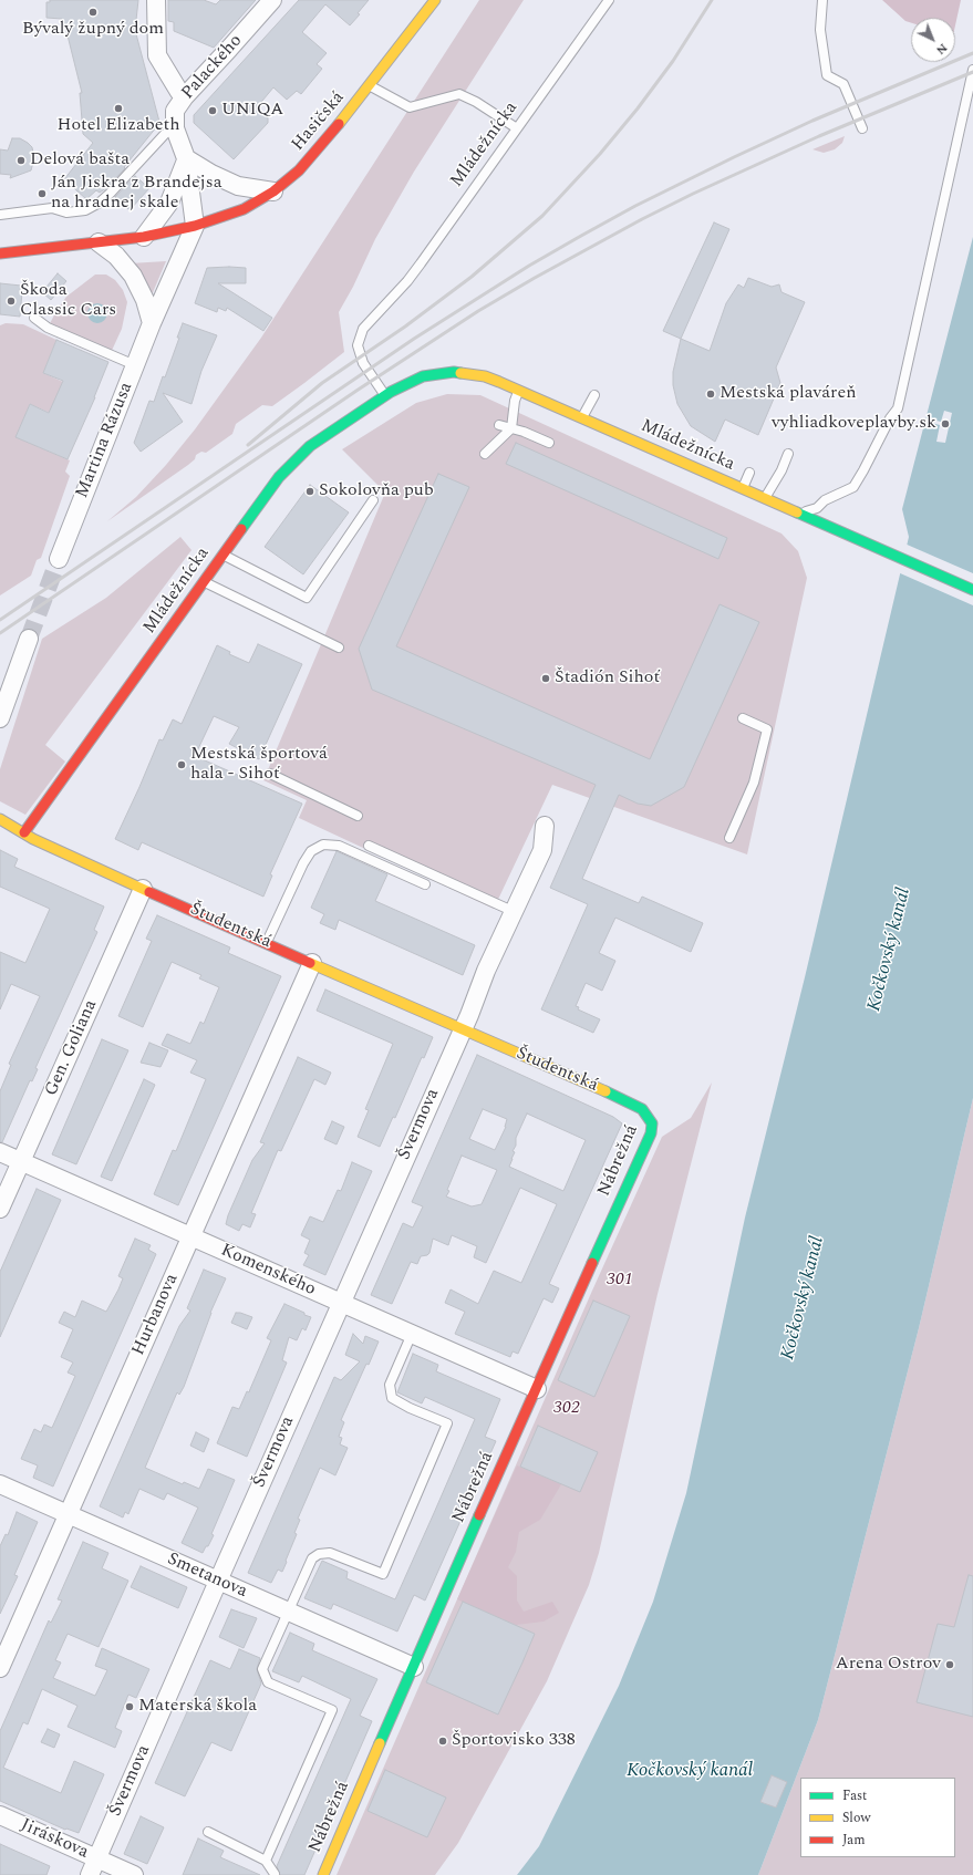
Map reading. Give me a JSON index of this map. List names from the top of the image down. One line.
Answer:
{"streets":{"street":["Palackého","Hasičská","Mládežnícka","Martina Rázusa","Študentská","Gen. Goliana","Švermova","Nábrežná","Komenského","Hurbanova","Smetanova","Jiráskova"]},"crossings":[["Hasičská","Martina Rázusa"],["Mládežnícka","Študentská"],["Študentská","Gen. Goliana"],["Študentská","Švermova"],["Študentská","Nábrežná"],["Študentská","Hurbanova"],["Gen. Goliana","Komenského"],["Švermova","Komenského"],["Švermova","Smetanova"],["Švermova","Jiráskova"],["Nábrežná","Komenského"],["Nábrežná","Smetanova"],["Komenského","Hurbanova"],["Hurbanova","Smetanova"]],"water":["Kočkovský kanál"],"parks":["301","302"],"places":["Bývalý župný dom","Hotel Elizabeth","UNIQA","Delová bašta","Ján Jiskra z Brandejsa na hradnej skale","Škoda Classic Cars","Mestská plaváreň","vyhliadkoveplavby.sk","Sokolovňa pub","Štadión Sihoť","Mestská športová hala - Sihoť","Arena Ostrov","Materská škola","Športovisko 338"],"legend":["Fast","Slow","Jam"],"north":"bottom right"}
